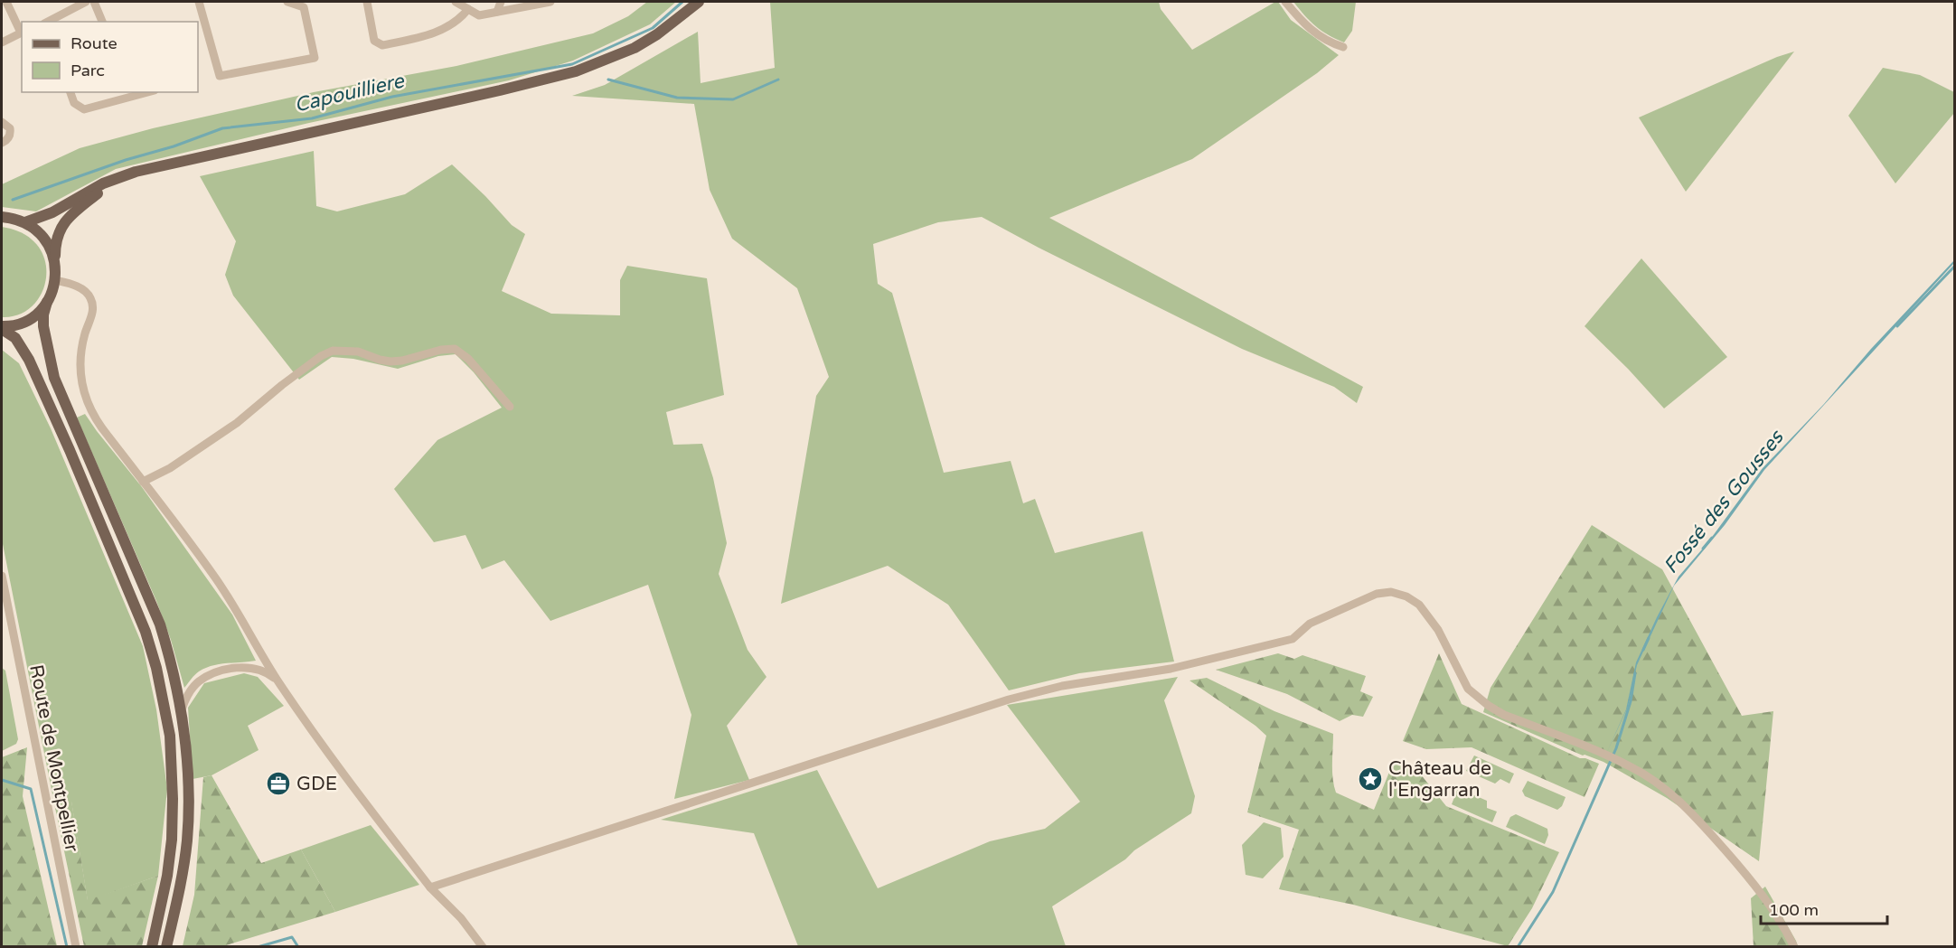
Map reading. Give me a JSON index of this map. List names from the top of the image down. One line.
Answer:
{"streets":{"street":["Route de Montpellier"]},"water":["Capouilliere","Fossé des Gousses"],"places":{"place":["Château de l'Engarran"],"office":["GDE"]},"legend":["Route","Parc"],"scale_bar":"100 m"}
